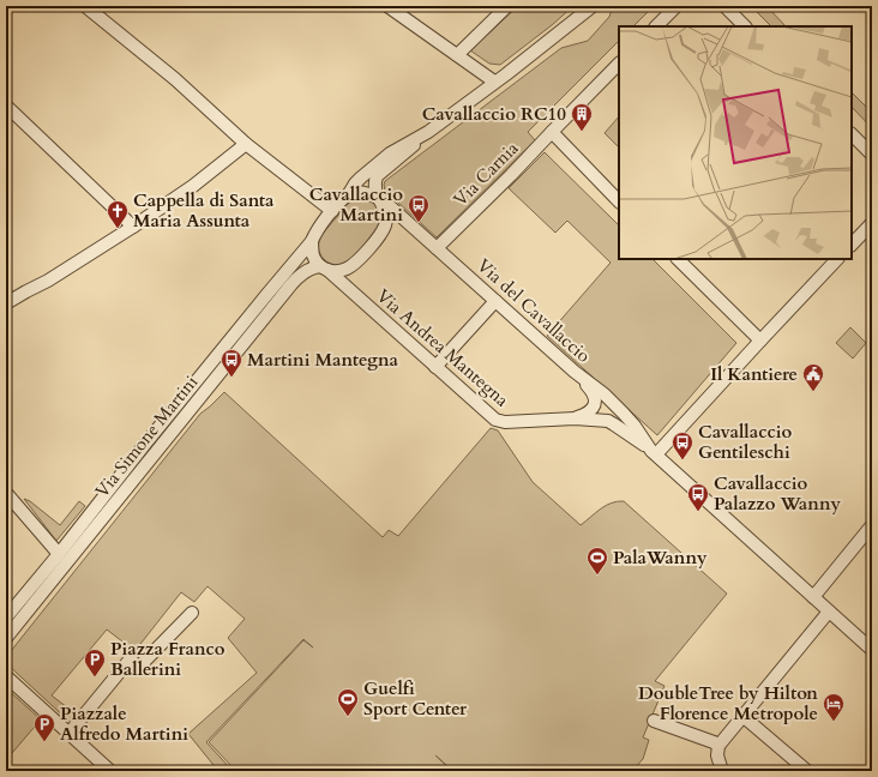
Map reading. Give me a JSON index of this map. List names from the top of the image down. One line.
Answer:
{"streets":{"street":["Via Carnia","Via del Cavallaccio","Via Andrea Mantegna","Via Simone Martini"]},"crossings":[["Via Carnia","Via del Cavallaccio"],["Via del Cavallaccio","Via Andrea Mantegna"],["Via del Cavallaccio","Via Simone Martini"],["Via Andrea Mantegna","Via Simone Martini"]],"places":{"building":["Cavallaccio RC10"],"bus stop":["Cavallaccio Martini","Martini Mantegna","Cavallaccio Gentileschi","Cavallaccio Palazzo Wanny"],"church":["Cappella di Santa Maria Assunta"],"public building":["Il Kantiere"],"sports":["PalaWanny","Guelfi Sport Center"],"parking":["Piazza Franco Ballerini","Piazzale Alfredo Martini"],"hotel":["DoubleTree by Hilton Florence Metropole"]}}
